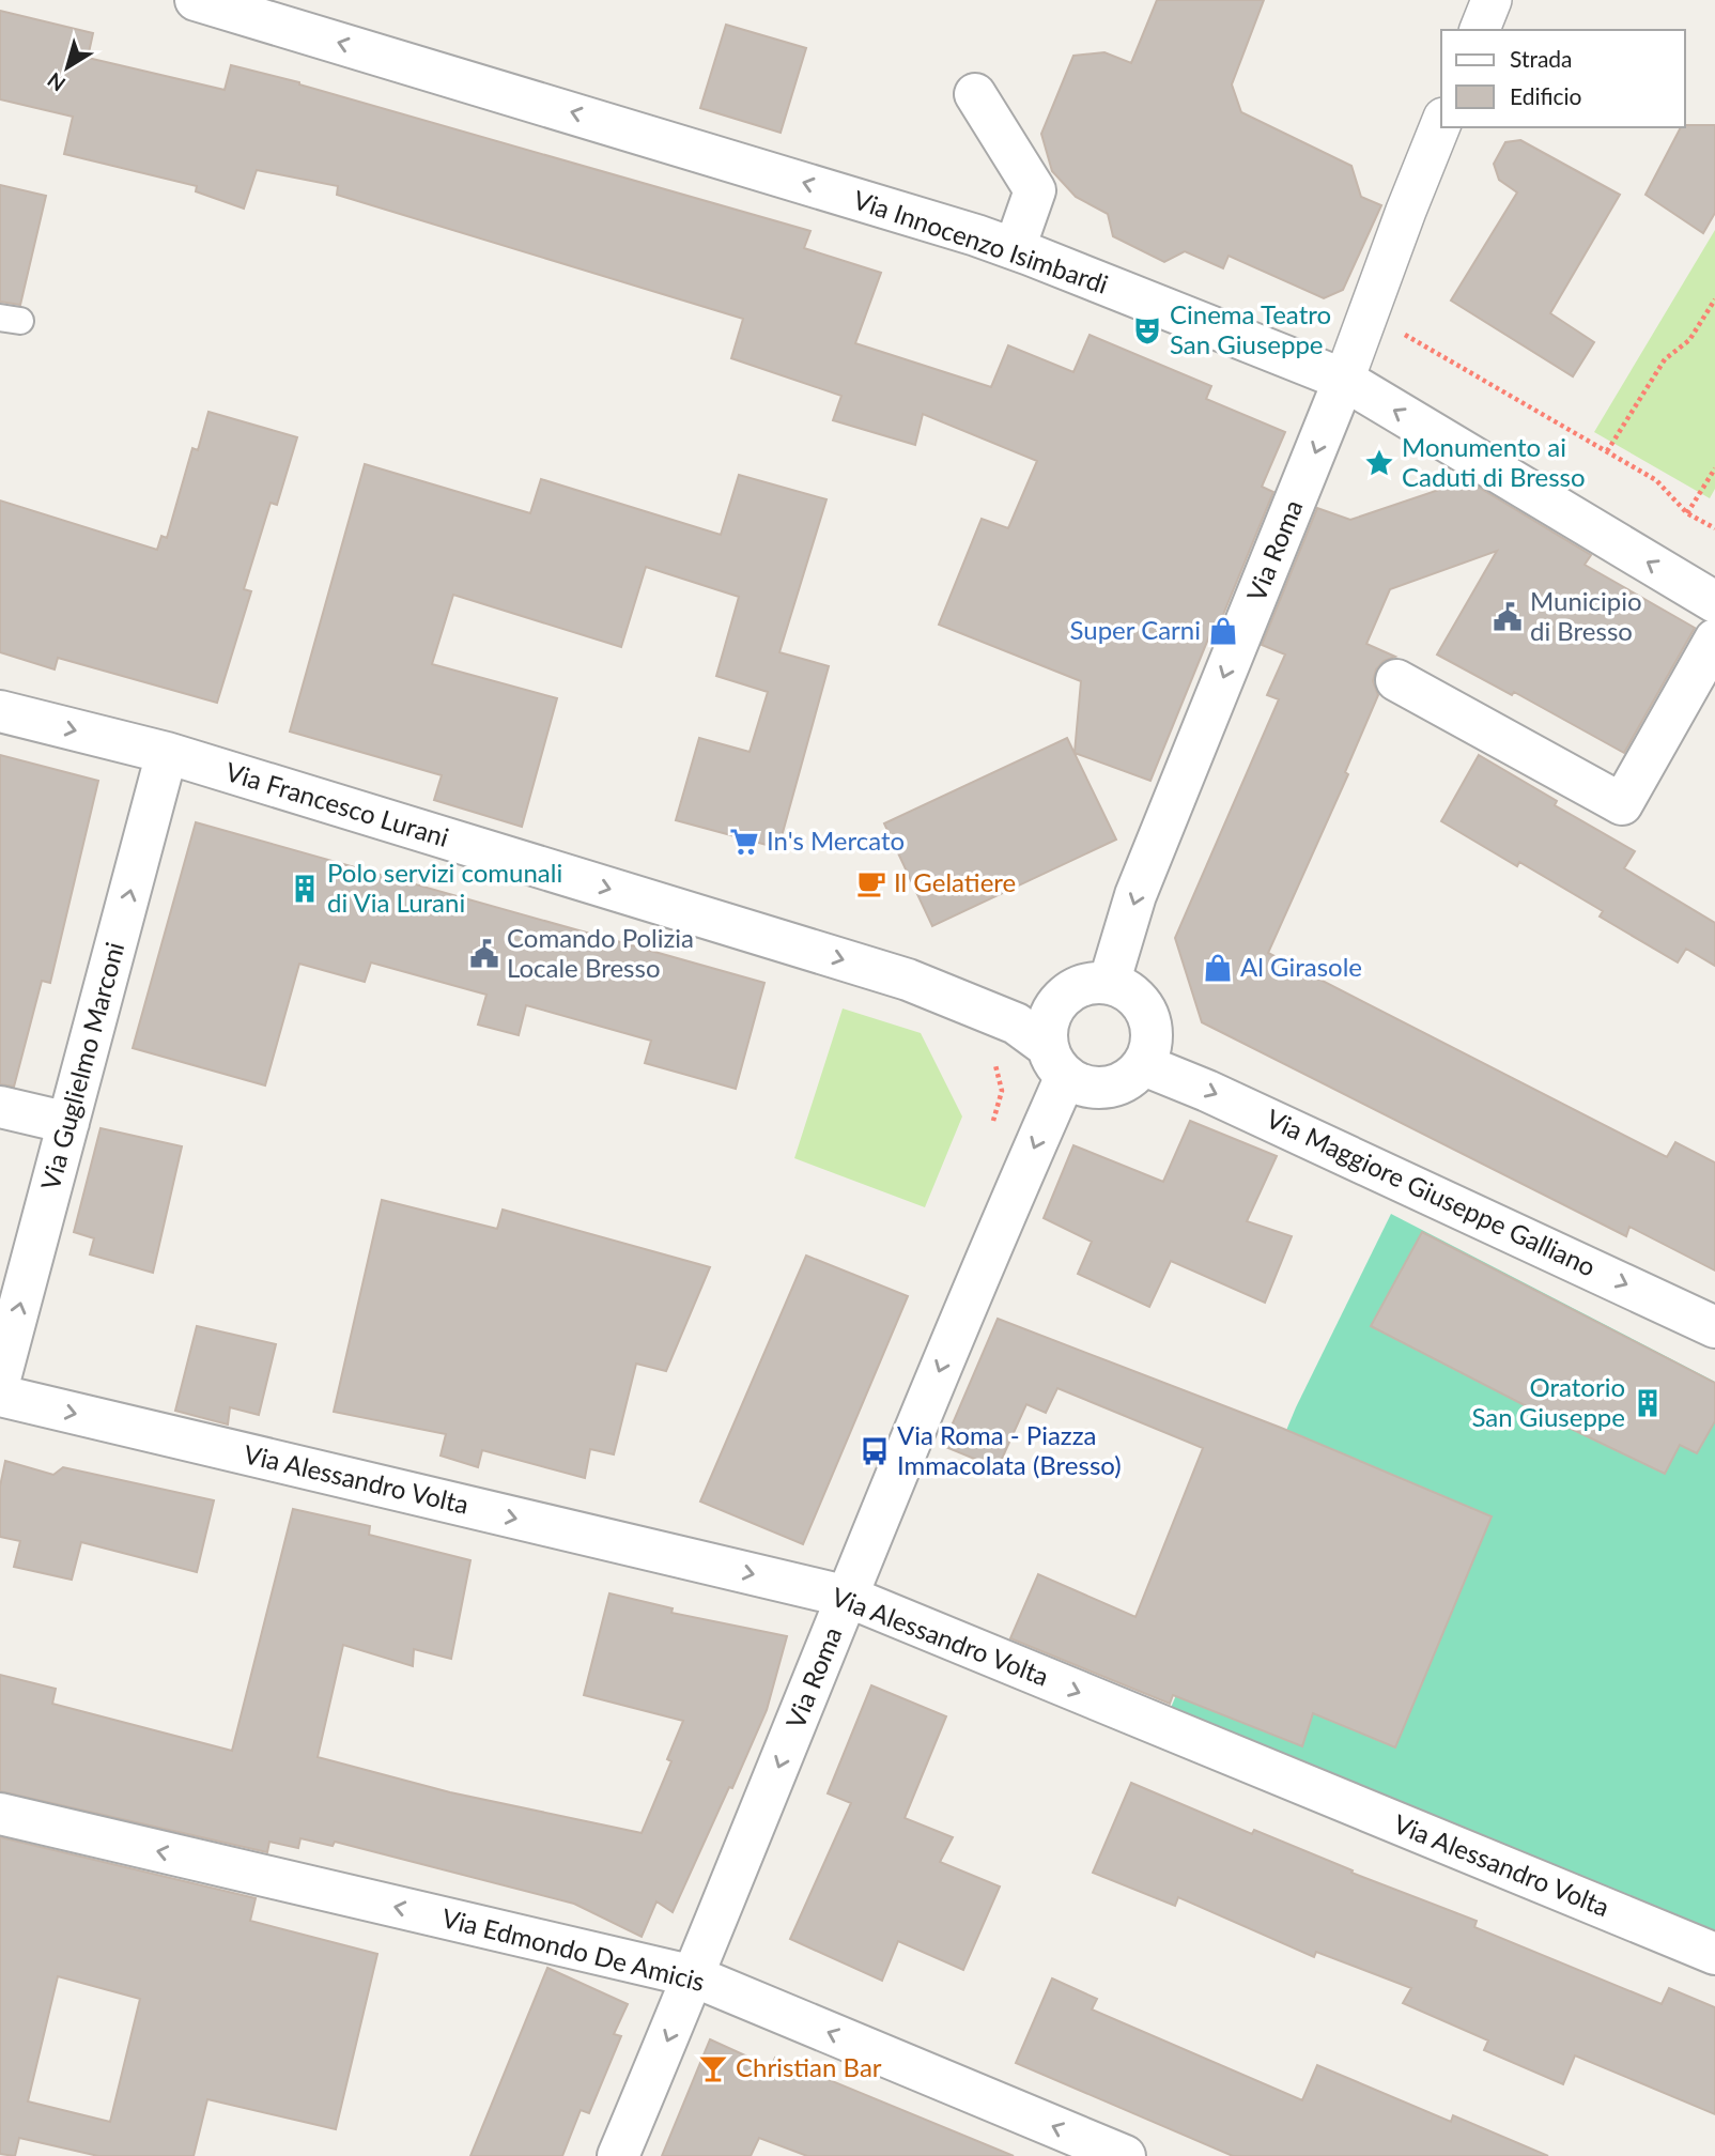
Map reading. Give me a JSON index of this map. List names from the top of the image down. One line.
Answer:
{"streets":{"street":["Via Innocenzo Isimbardi","Via Roma","Via Francesco Lurani","Via Guglielmo Marconi","Via Maggiore Giuseppe Galliano","Via Alessandro Volta","Via Edmondo De Amicis"]},"crossings":[["Via Innocenzo Isimbardi","Via Roma"],["Via Roma","Via Francesco Lurani"],["Via Roma","Via Maggiore Giuseppe Galliano"],["Via Roma","Via Alessandro Volta"],["Via Roma","Via Edmondo De Amicis"],["Via Francesco Lurani","Via Guglielmo Marconi"],["Via Francesco Lurani","Via Maggiore Giuseppe Galliano"]],"one_way":["Via Innocenzo Isimbardi","Via Roma","Via Francesco Lurani","Via Guglielmo Marconi","Via Maggiore Giuseppe Galliano","Via Alessandro Volta","Via Edmondo De Amicis"],"places":{"theatre":["Cinema Teatro San Giuseppe"],"place":["Monumento ai Caduti di Bresso"],"public building":["Municipio di Bresso","Comando Polizia Locale Bresso"],"shop":["Super Carni","Al Girasole"],"supermarket":["In's Mercato"],"cafe":["Il Gelatiere"],"building":["Polo servizi comunali di Via Lurani","Oratorio San Giuseppe"],"bus stop":["Via Roma - Piazza Immacolata (Bresso)"],"bar":["Christian Bar"]},"legend":["Strada","Edificio"],"north":"bottom left"}
